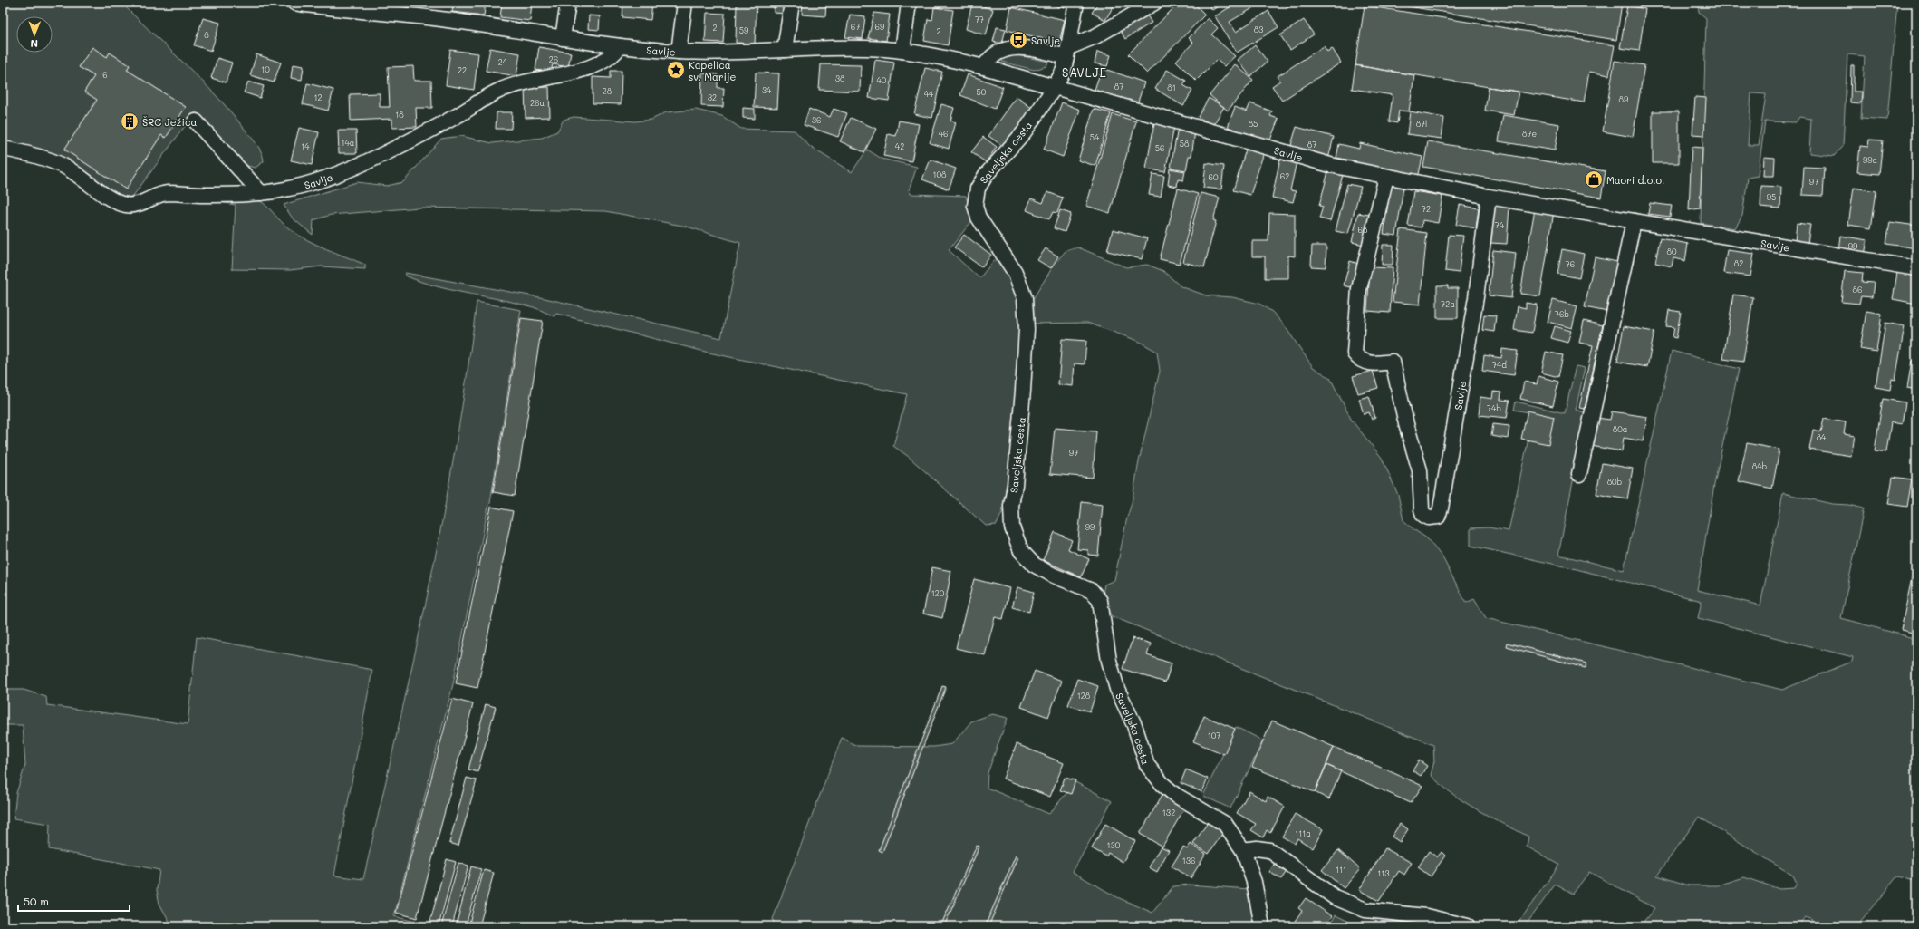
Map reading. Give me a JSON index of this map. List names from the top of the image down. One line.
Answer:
{"streets":{"street":["Savlje","Saveljska cesta"]},"crossings":[["Savlje","Saveljska cesta"]],"districts":["SAVLJE"],"places":{"bus stop":["Savlje"],"place":["Kapelica sv. Marije"],"building":["ŠRC Ježica"],"shop":["Maori d.o.o."]},"house_numbers":["77","67","69","2","83","59","2","8","26","24","10","22","6","38","40","87","81","34","28","50","44","12","32","89","26a","18","36","85","87l","46","87e","54","14a","58","87","14","42","56","99a","108","62","60","97","95","72","74","68","99","80","82","76","86","72a","76b","74d","74b","80a","84","97","84b","80b","99","120","128","107","132","111a","130","136","111","113"],"scale_bar":"50 m","north":"bottom"}
